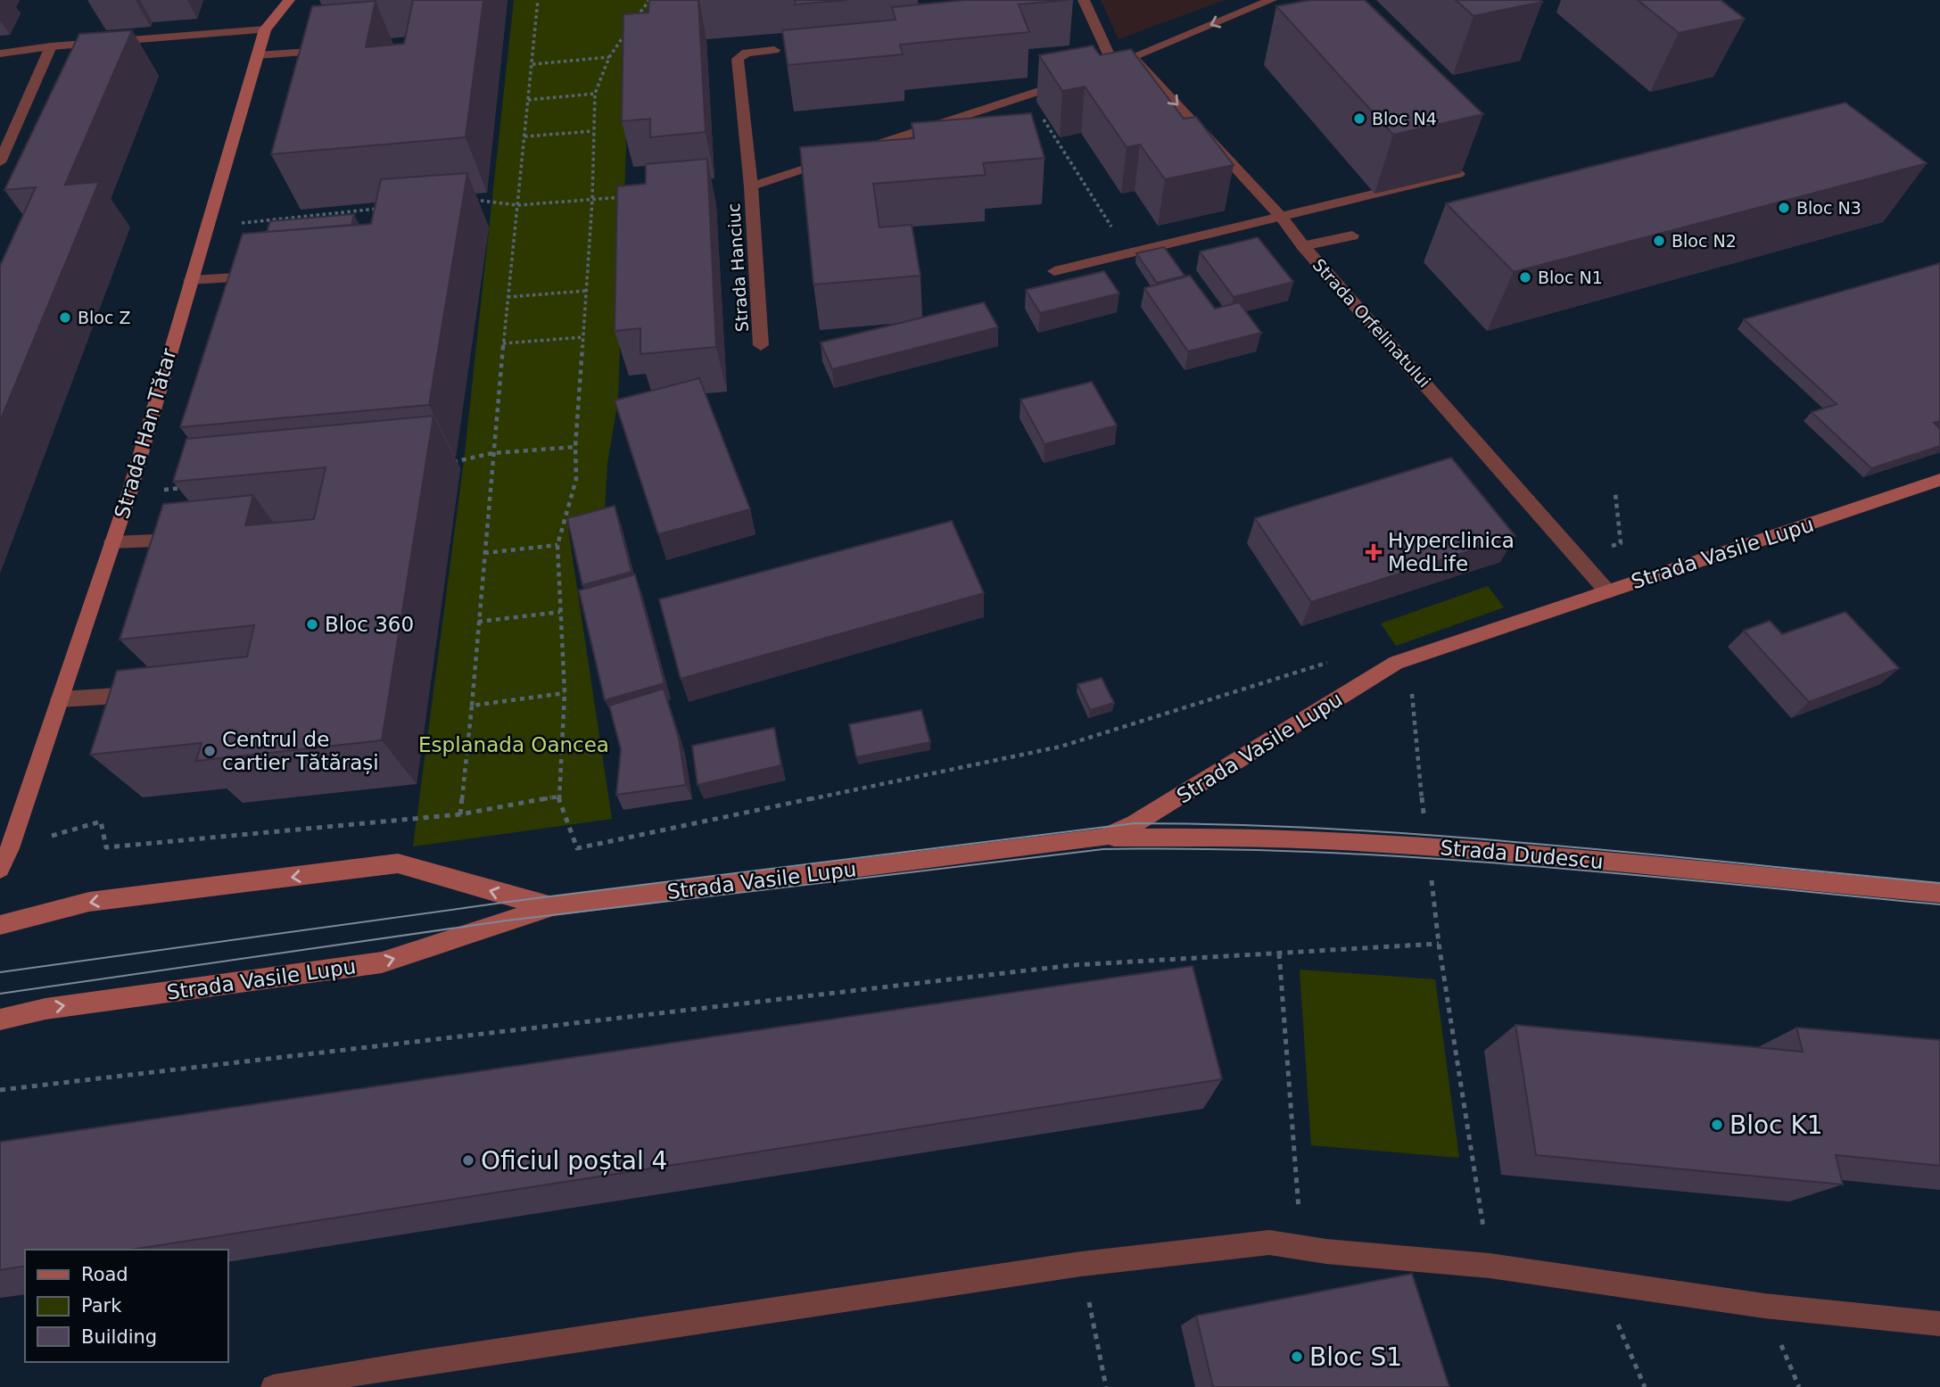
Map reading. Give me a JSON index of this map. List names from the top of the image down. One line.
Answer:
{"streets":{"main road":["Strada Han Tătar","Strada Vasile Lupu","Strada Dudescu"],"street":["Strada Hanciuc","Strada Orfelinatului"]},"crossings":[["Strada Orfelinatului","Strada Vasile Lupu"],["Strada Vasile Lupu","Strada Dudescu"]],"parks":["Esplanada Oancea"],"places":{"other":["Bloc N4","Bloc N3","Bloc N2","Bloc N1","Bloc Z","Bloc 360","Centrul de cartier Tătărași","Bloc K1","Oficiul poștal 4","Bloc S1"],"health":["Hyperclinica MedLife"]},"legend":["Road","Park","Building"]}
